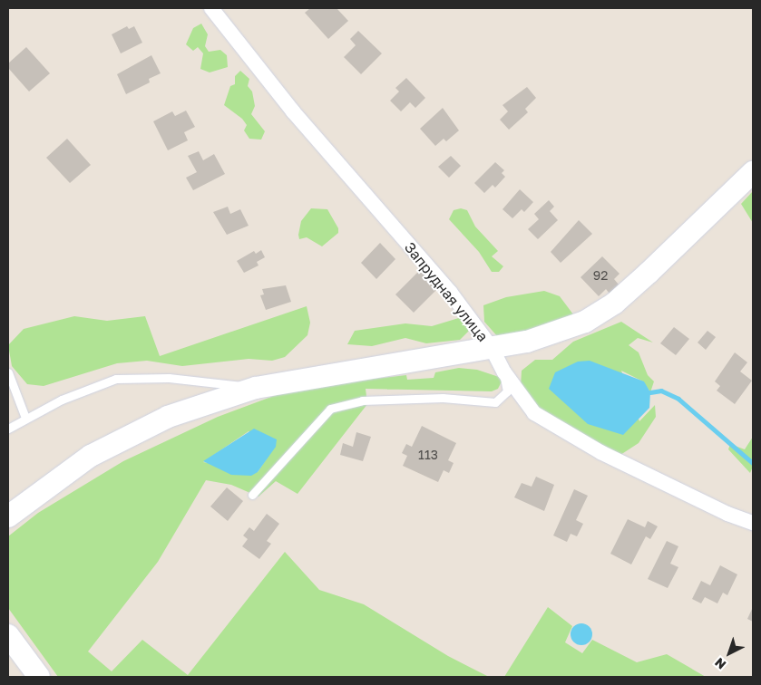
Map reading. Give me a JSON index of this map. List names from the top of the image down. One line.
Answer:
{"streets":{"street":["Запрудная улица"]},"house_numbers":["92","113"],"north":"bottom left"}
